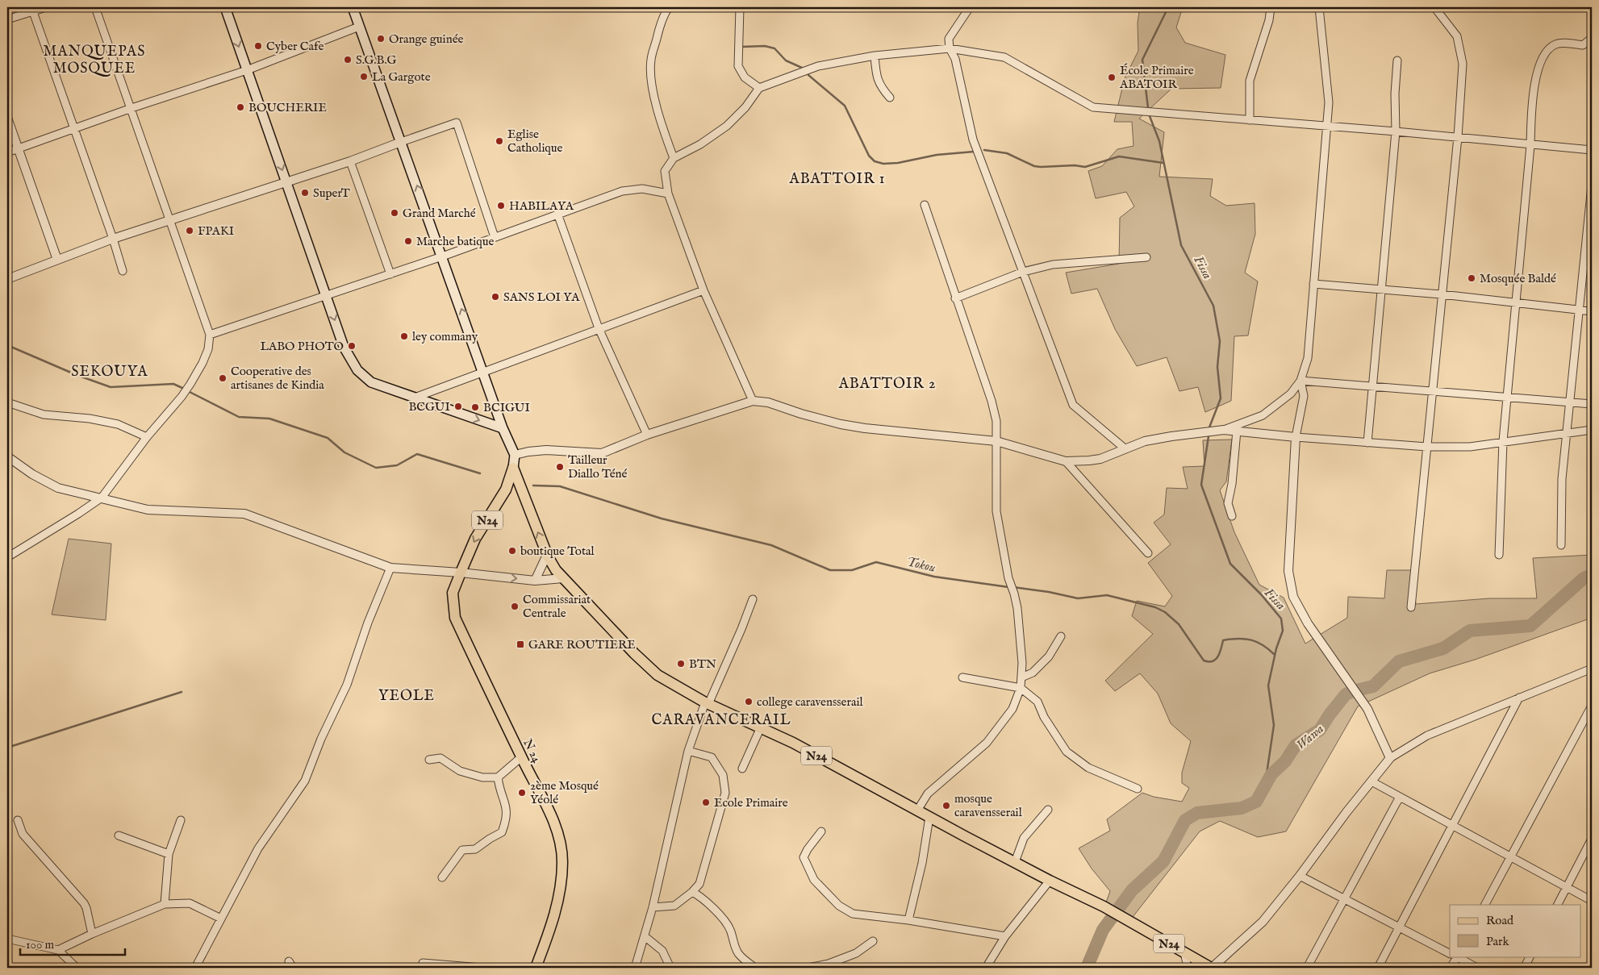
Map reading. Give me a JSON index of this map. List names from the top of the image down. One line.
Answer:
{"streets":{"main road":["N24","N 24"]},"crossings":[["N24","N 24"]],"districts":["MANQUEPAS MOSQUEE","ABATTOIR 1","SEKOUYA","ABATTOIR 2","YEOLE","CARAVANCERAIL"],"water":["Fissa","Tokou","Wawa"],"places":{"other":["Orange guinée","Cyber Cafe","S.G.B.G","La Gargote","École Primaire ABATOIR","BOUCHERIE","Eglise Catholique","SuperT","HABILAYA","Grand Marché","FPAKI","Marche batique","Mosquée Baldé","SANS LOI YA","ley commany","LABO PHOTO","Cooperative des artisanes de Kindia","BCGUI","BCIGUI","Tailleur Diallo Téné","boutique Total","Commissariat Centrale","BTN","college caravensserail","2ème Mosqué Yéolé","Ecole Primaire","mosque caravensserail"],"transit":["GARE ROUTIERE"]},"legend":["Road","Park"],"scale_bar":"100 m"}
